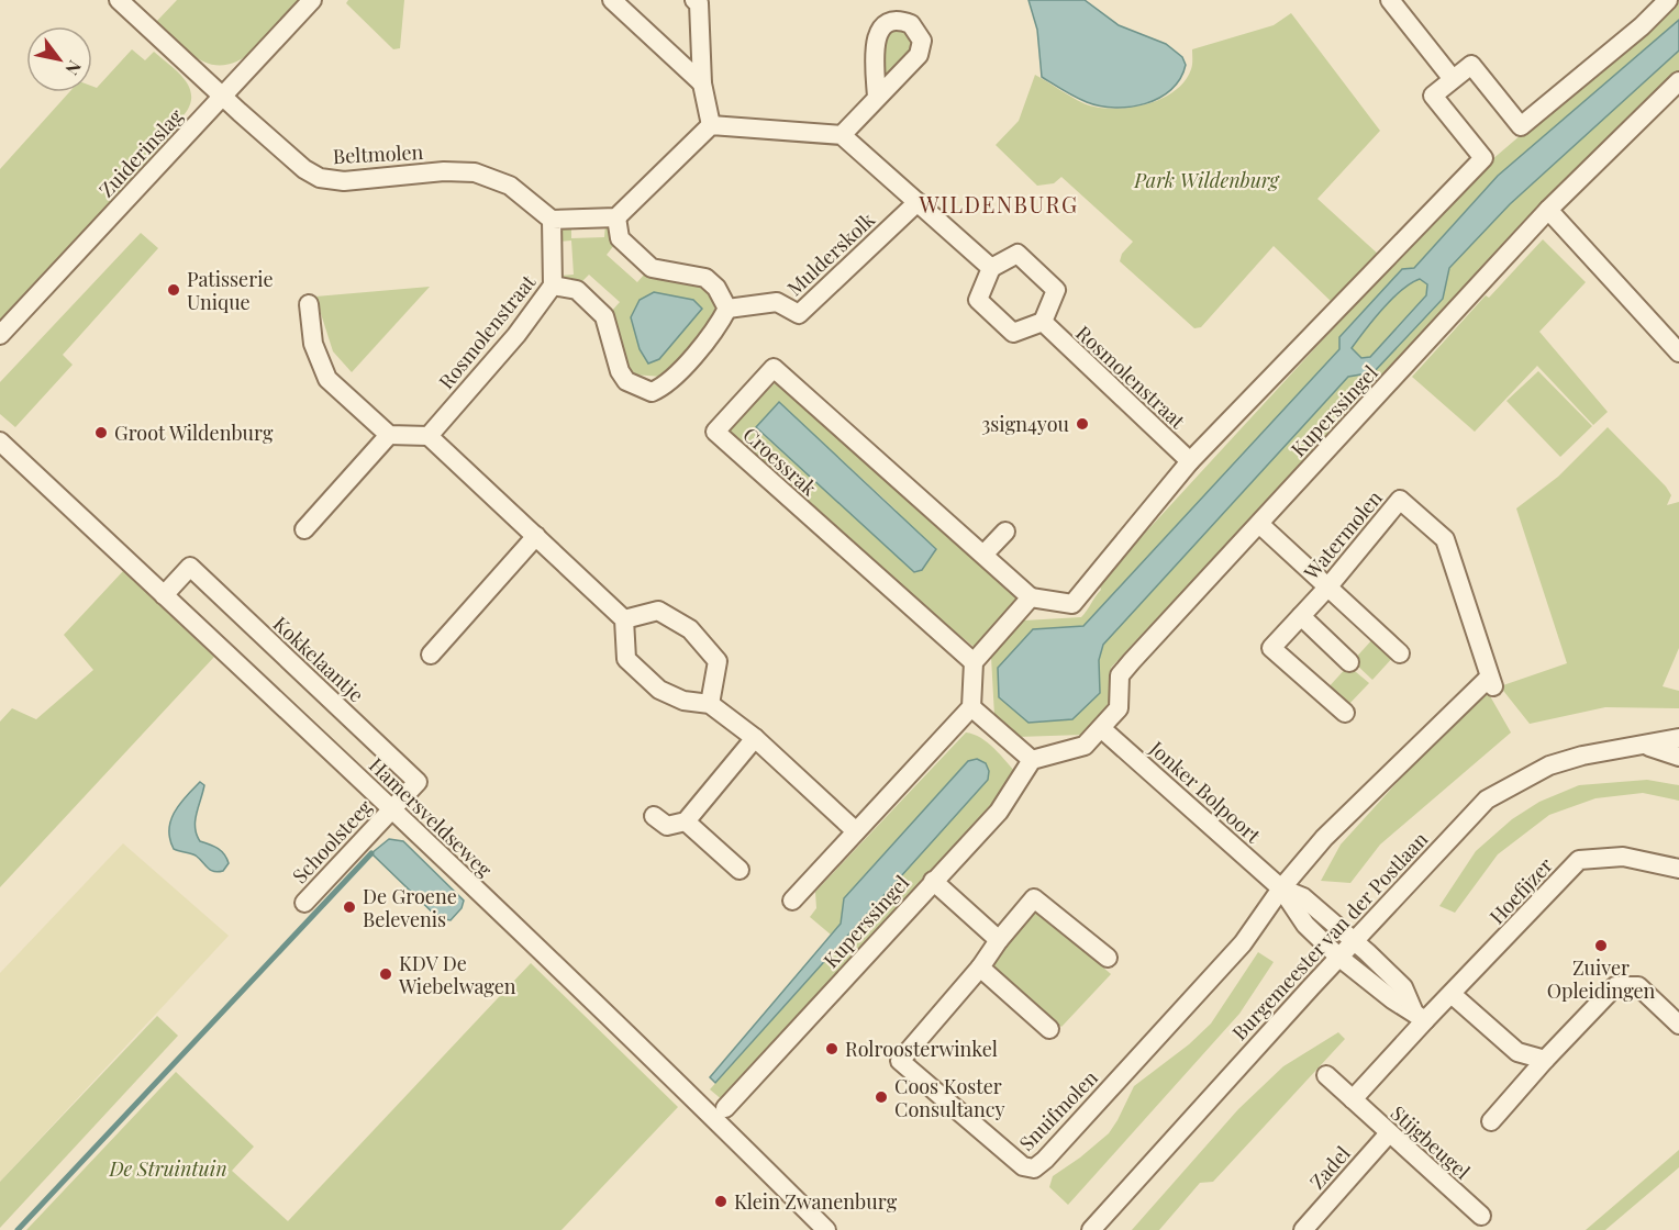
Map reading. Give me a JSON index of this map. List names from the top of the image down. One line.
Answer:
{"streets":{"street":["Zuiderinslag","Beltmolen","Mulderskolk","Rosmolenstraat","Kuperssingel","Croessrak","Watermolen","Kokkelaantje","Jonker Bolpoort","Hamersveldseweg","Schoolsteeg","Hoefijzer","Burgemeester van der Postlaan","Snuifmolen","Stijgbeugel","Zadel"]},"crossings":[["Zuiderinslag","Beltmolen"],["Beltmolen","Rosmolenstraat"],["Kuperssingel","Jonker Bolpoort"],["Watermolen","Jonker Bolpoort"],["Watermolen","Snuifmolen"],["Kokkelaantje","Hamersveldseweg"],["Kokkelaantje","Schoolsteeg"],["Jonker Bolpoort","Burgemeester van der Postlaan"],["Jonker Bolpoort","Snuifmolen"],["Hamersveldseweg","Schoolsteeg"],["Stijgbeugel","Zadel"]],"districts":["WILDENBURG"],"parks":["Park Wildenburg","De Struintuin"],"places":["Patisserie Unique","3sign4you","Groot Wildenburg","De Groene Belevenis","Zuiver Opleidingen","KDV De Wiebelwagen","Rolroosterwinkel","Coos Koster Consultancy","Klein Zwanenburg"],"north":"bottom right"}
